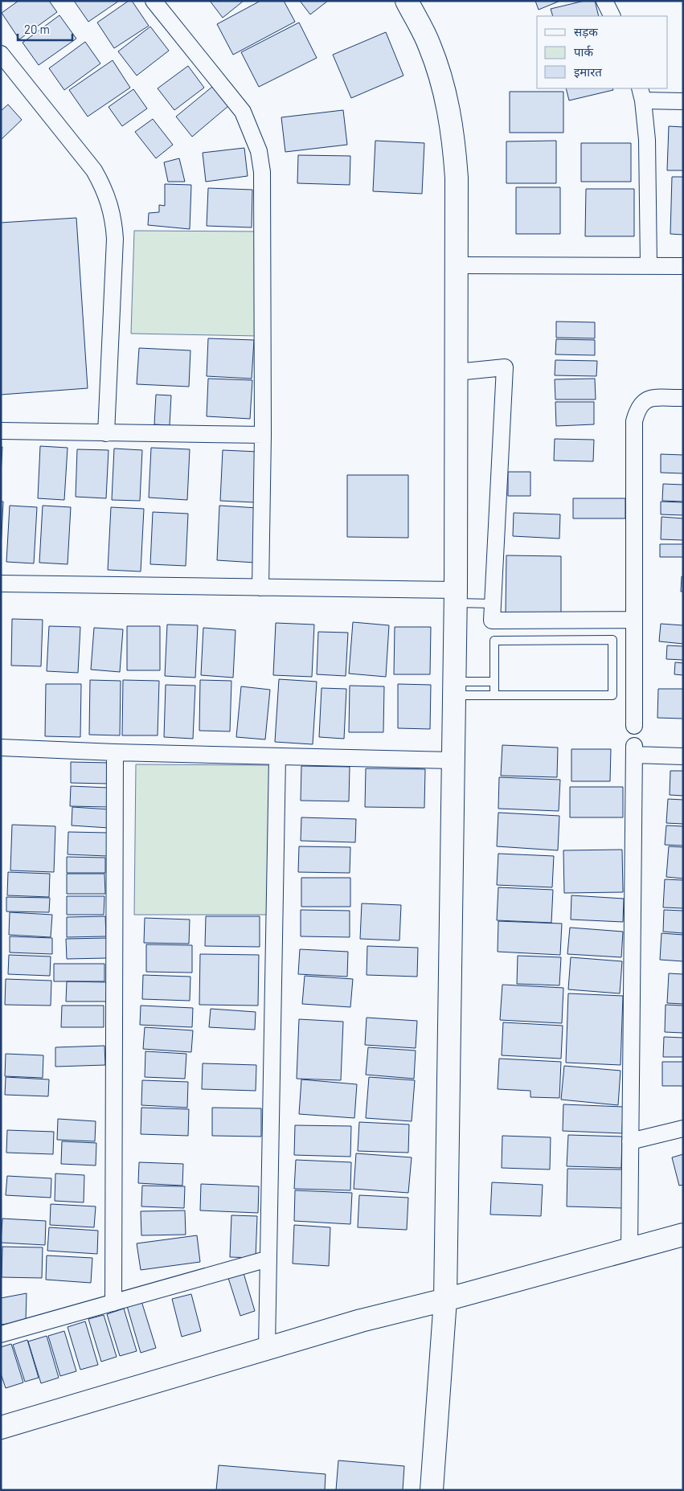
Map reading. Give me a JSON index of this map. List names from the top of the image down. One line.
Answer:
{"legend":["सड़क","पार्क","इमारत"],"scale_bar":"20 m"}
